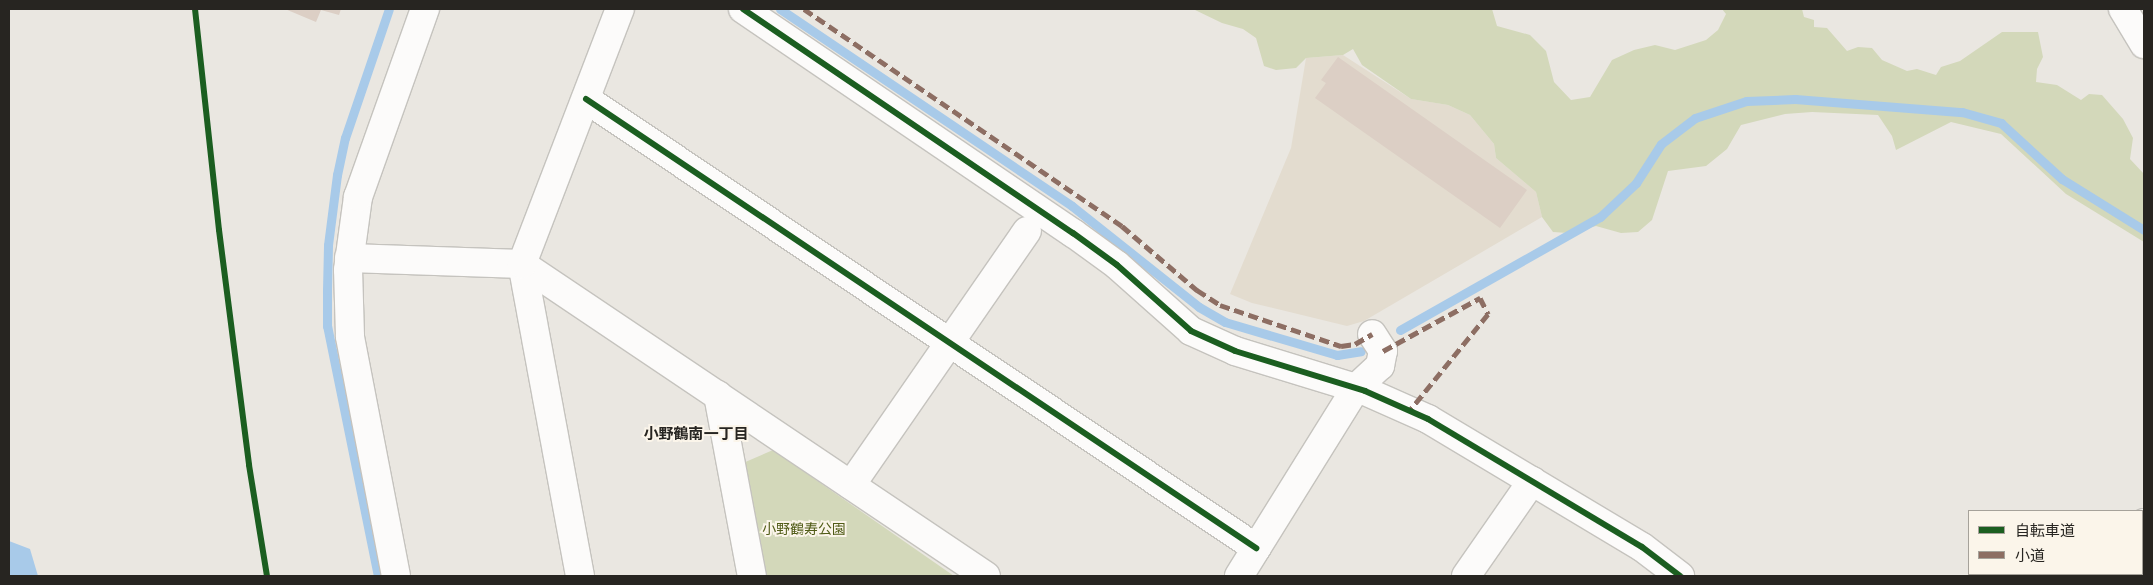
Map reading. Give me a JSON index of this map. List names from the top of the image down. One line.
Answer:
{"districts":["小野鶴南一丁目"],"parks":["小野鶴寿公園"],"legend":["自転車道","小道"]}
